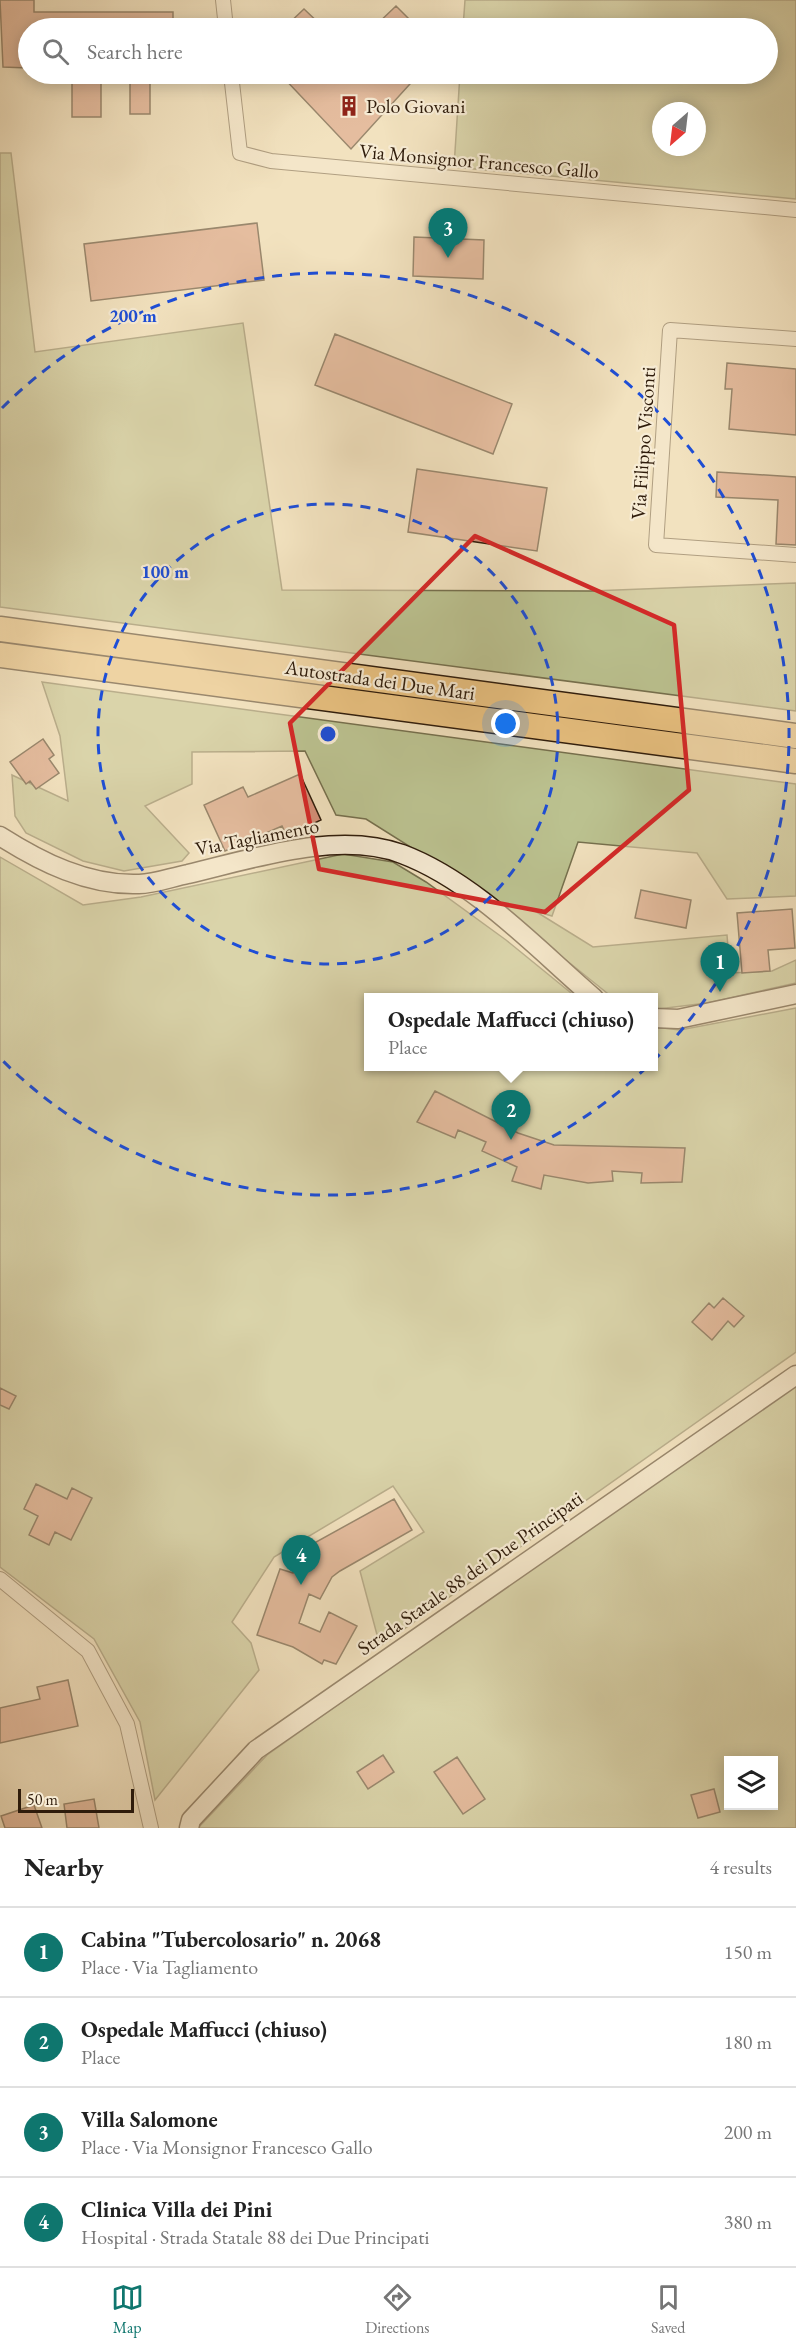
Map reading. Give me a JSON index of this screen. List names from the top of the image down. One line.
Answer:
{"streets":{"highway":["Autostrada dei Due Mari"],"main road":["Via Tagliamento","Strada Statale 88 dei Due Principati"],"street":["Via Monsignor Francesco Gallo","Via Filippo Visconti"]},"places":{"building":["Polo Giovani"]},"scale_bar":"50 m","north":"bottom left","page":{"search":"Search here","pins":["3","1","2","4"],"popup":["Ospedale Maffucci (chiuso)","Place"],"scale":"50 m","heading":["Nearby","4 results"],"list":[{"mark":"1","name":"Cabina \"Tubercolosario\" n. 2068","note":"Place · Via Tagliamento","value":"150 m"},{"mark":"2","name":"Ospedale Maffucci (chiuso)","note":"Place","value":"180 m"},{"mark":"3","name":"Villa Salomone","note":"Place · Via Monsignor Francesco Gallo","value":"200 m"},{"mark":"4","name":"Clinica Villa dei Pini","note":"Hospital · Strada Statale 88 dei Due Principati","value":"380 m"}],"nav":["Map","Directions","Saved"]},"rings":["200 m","100 m"]}
